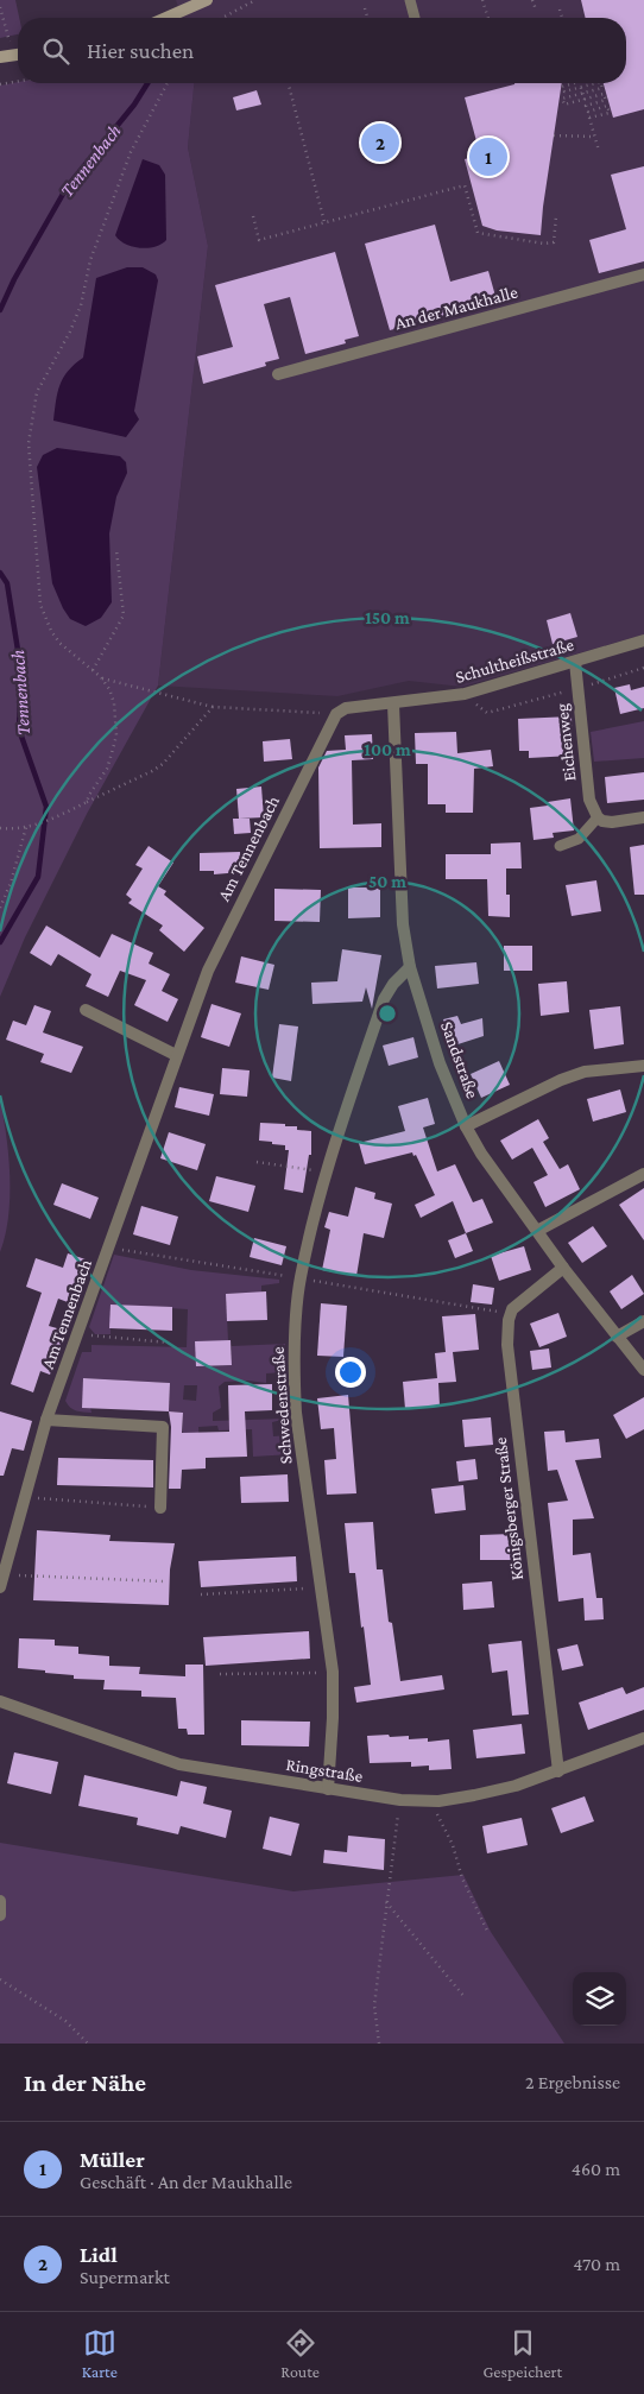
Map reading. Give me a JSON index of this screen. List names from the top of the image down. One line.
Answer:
{"streets":{"street":["An der Maukhalle","Schultheißstraße","Eichenweg","Am Tennenbach","Sandstraße","Schwedenstraße","Königsberger Straße","Ringstraße"]},"crossings":[["Schultheißstraße","Eichenweg"],["Schultheißstraße","Sandstraße"],["Sandstraße","Schwedenstraße"],["Sandstraße","Königsberger Straße"],["Schwedenstraße","Ringstraße"],["Königsberger Straße","Ringstraße"]],"water":["Tennenbach"],"page":{"search":"Hier suchen","pins":["2","1"],"heading":["In der Nähe","2 Ergebnisse"],"list":[{"mark":"1","name":"Müller","note":"Geschäft · An der Maukhalle","value":"460 m"},{"mark":"2","name":"Lidl","note":"Supermarkt","value":"470 m"}],"nav":["Karte","Route","Gespeichert"]},"rings":["150 m","100 m","50 m"]}
